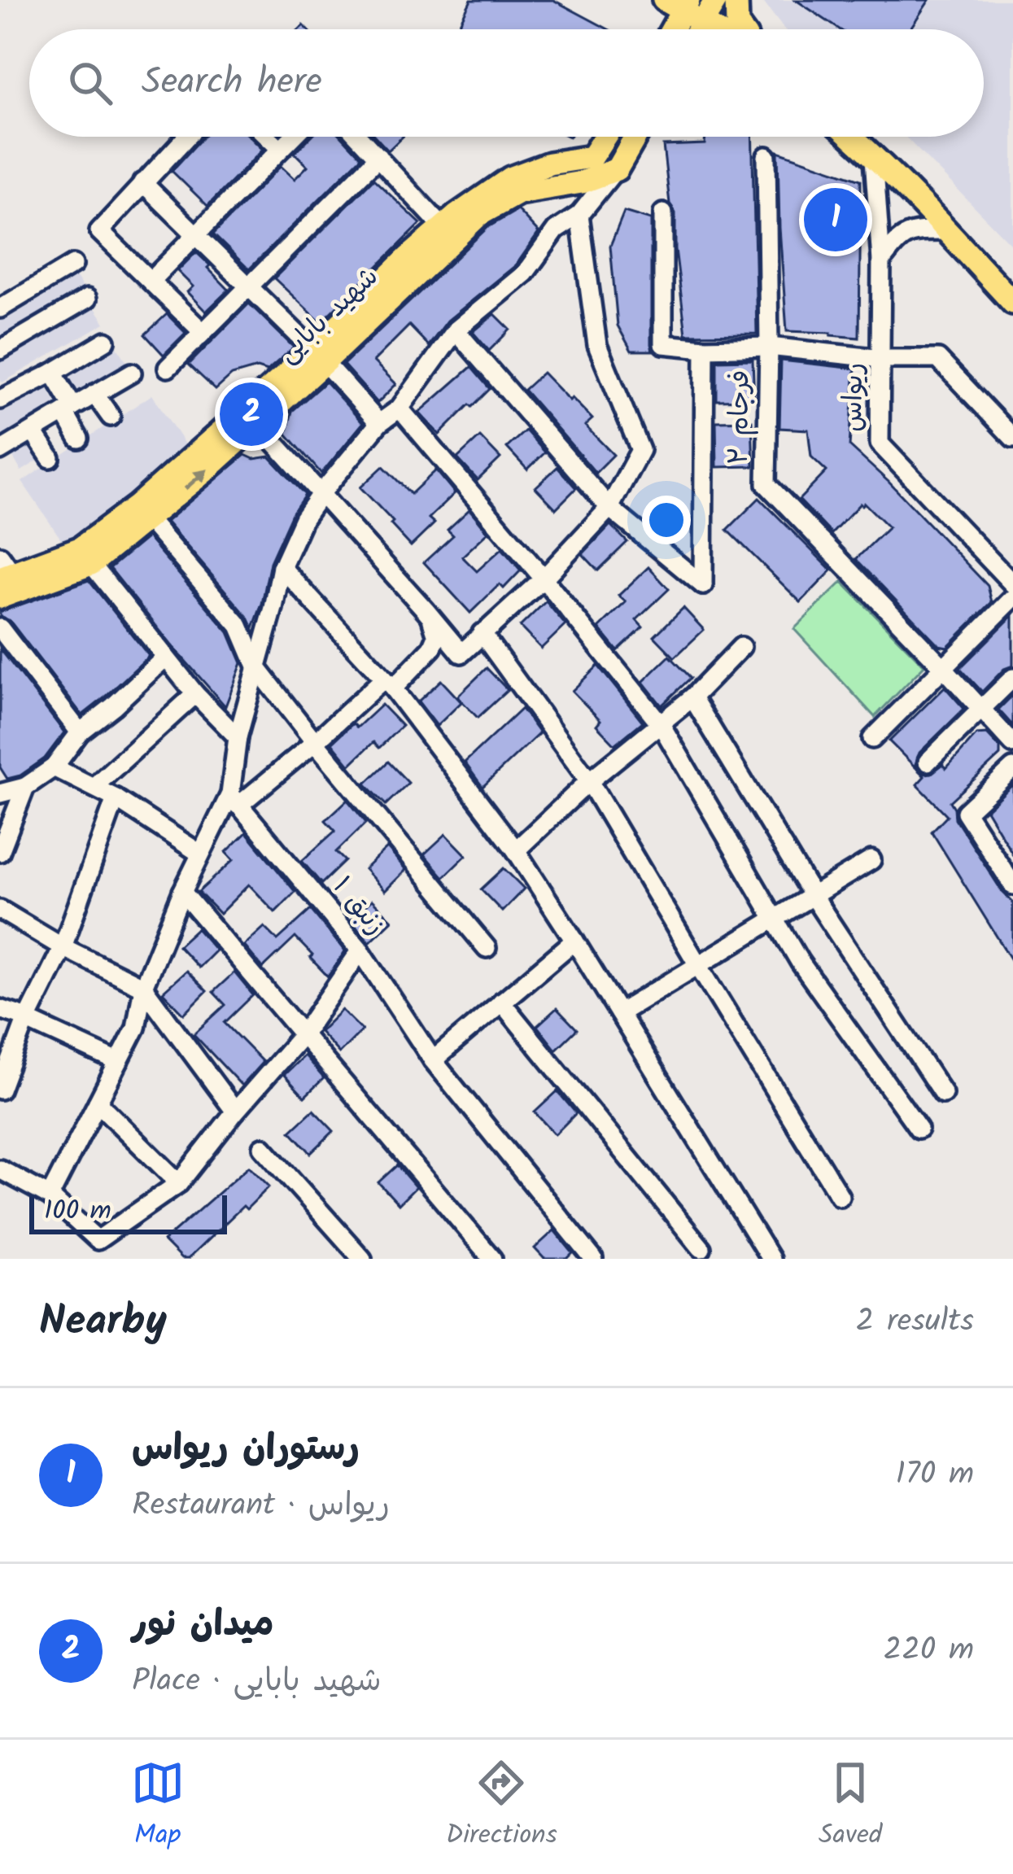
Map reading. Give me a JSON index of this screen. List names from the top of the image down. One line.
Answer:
{"streets":{"main road":["شهید بابایی"],"street":["ریواس","فرجام ۲","زنبق ۱"]},"scale_bar":"100 m","page":{"search":"Search here","pins":["1","2"],"scale":"100 m","heading":["Nearby","2 results"],"list":[{"mark":"1","name":"رستوران ریواس","note":"Restaurant · ریواس","value":"170 m"},{"mark":"2","name":"میدان نور","note":"Place · شهید بابایی","value":"220 m"}],"nav":["Map","Directions","Saved"]}}
